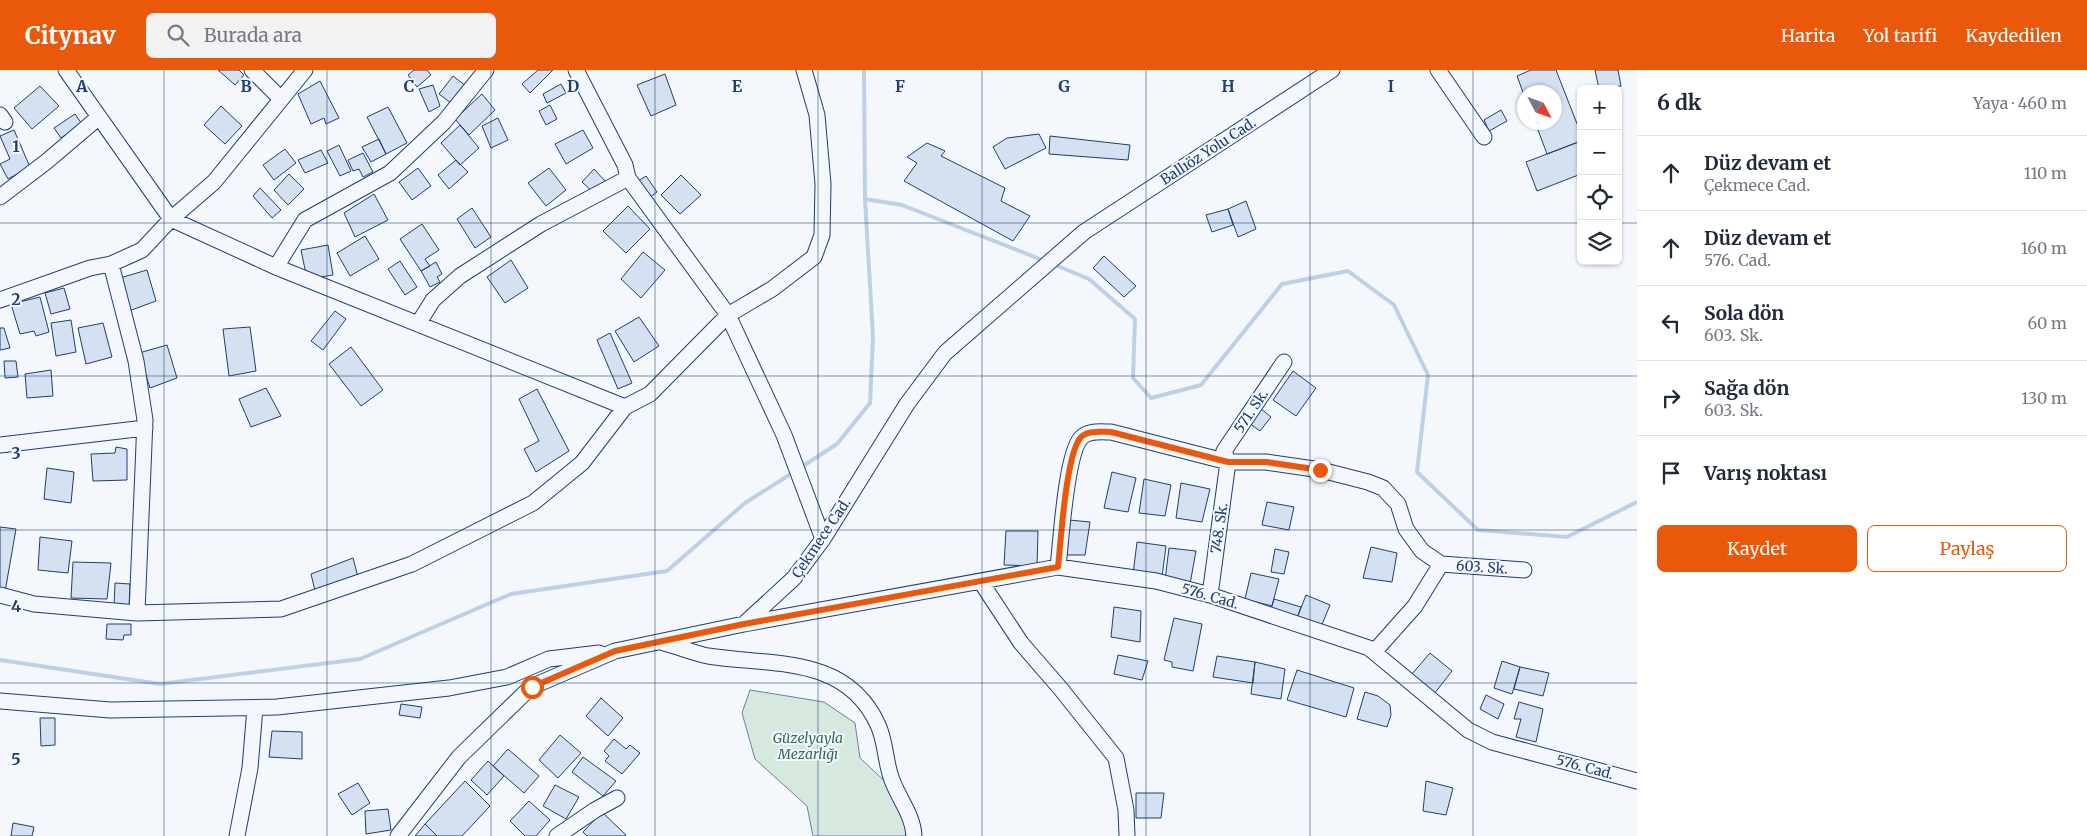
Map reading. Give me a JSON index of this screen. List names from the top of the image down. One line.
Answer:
{"streets":{"street":["Ballıöz Yolu Cad.","571. Sk.","748. Sk.","Çekmece Cad.","603. Sk.","576. Cad."]},"crossings":[["Ballıöz Yolu Cad.","Çekmece Cad."],["571. Sk.","748. Sk."],["571. Sk.","603. Sk."],["748. Sk.","603. Sk."],["748. Sk.","576. Cad."],["Çekmece Cad.","576. Cad."],["603. Sk.","576. Cad."]],"parks":["Güzelyayla Mezarlığı"],"north":"bottom right","page":{"header":"Citynav","search":"Burada ara","nav":["Harita","Yol tarifi","Kaydedilen"],"heading":["6 dk","Yaya · 460 m"],"map_buttons":["+","−"],"list":[["Düz devam et","Çekmece Cad.","110 m"],["Düz devam et","576. Cad.","160 m"],["Sola dön","603. Sk.","60 m"],["Sağa dön","603. Sk.","130 m"],"Varış noktası"],"buttons":["Kaydet","Paylaş"]},"grid":{"columns":["A","B","C","D","E","F","G","H","I"],"rows":["1","2","3","4","5"]}}
